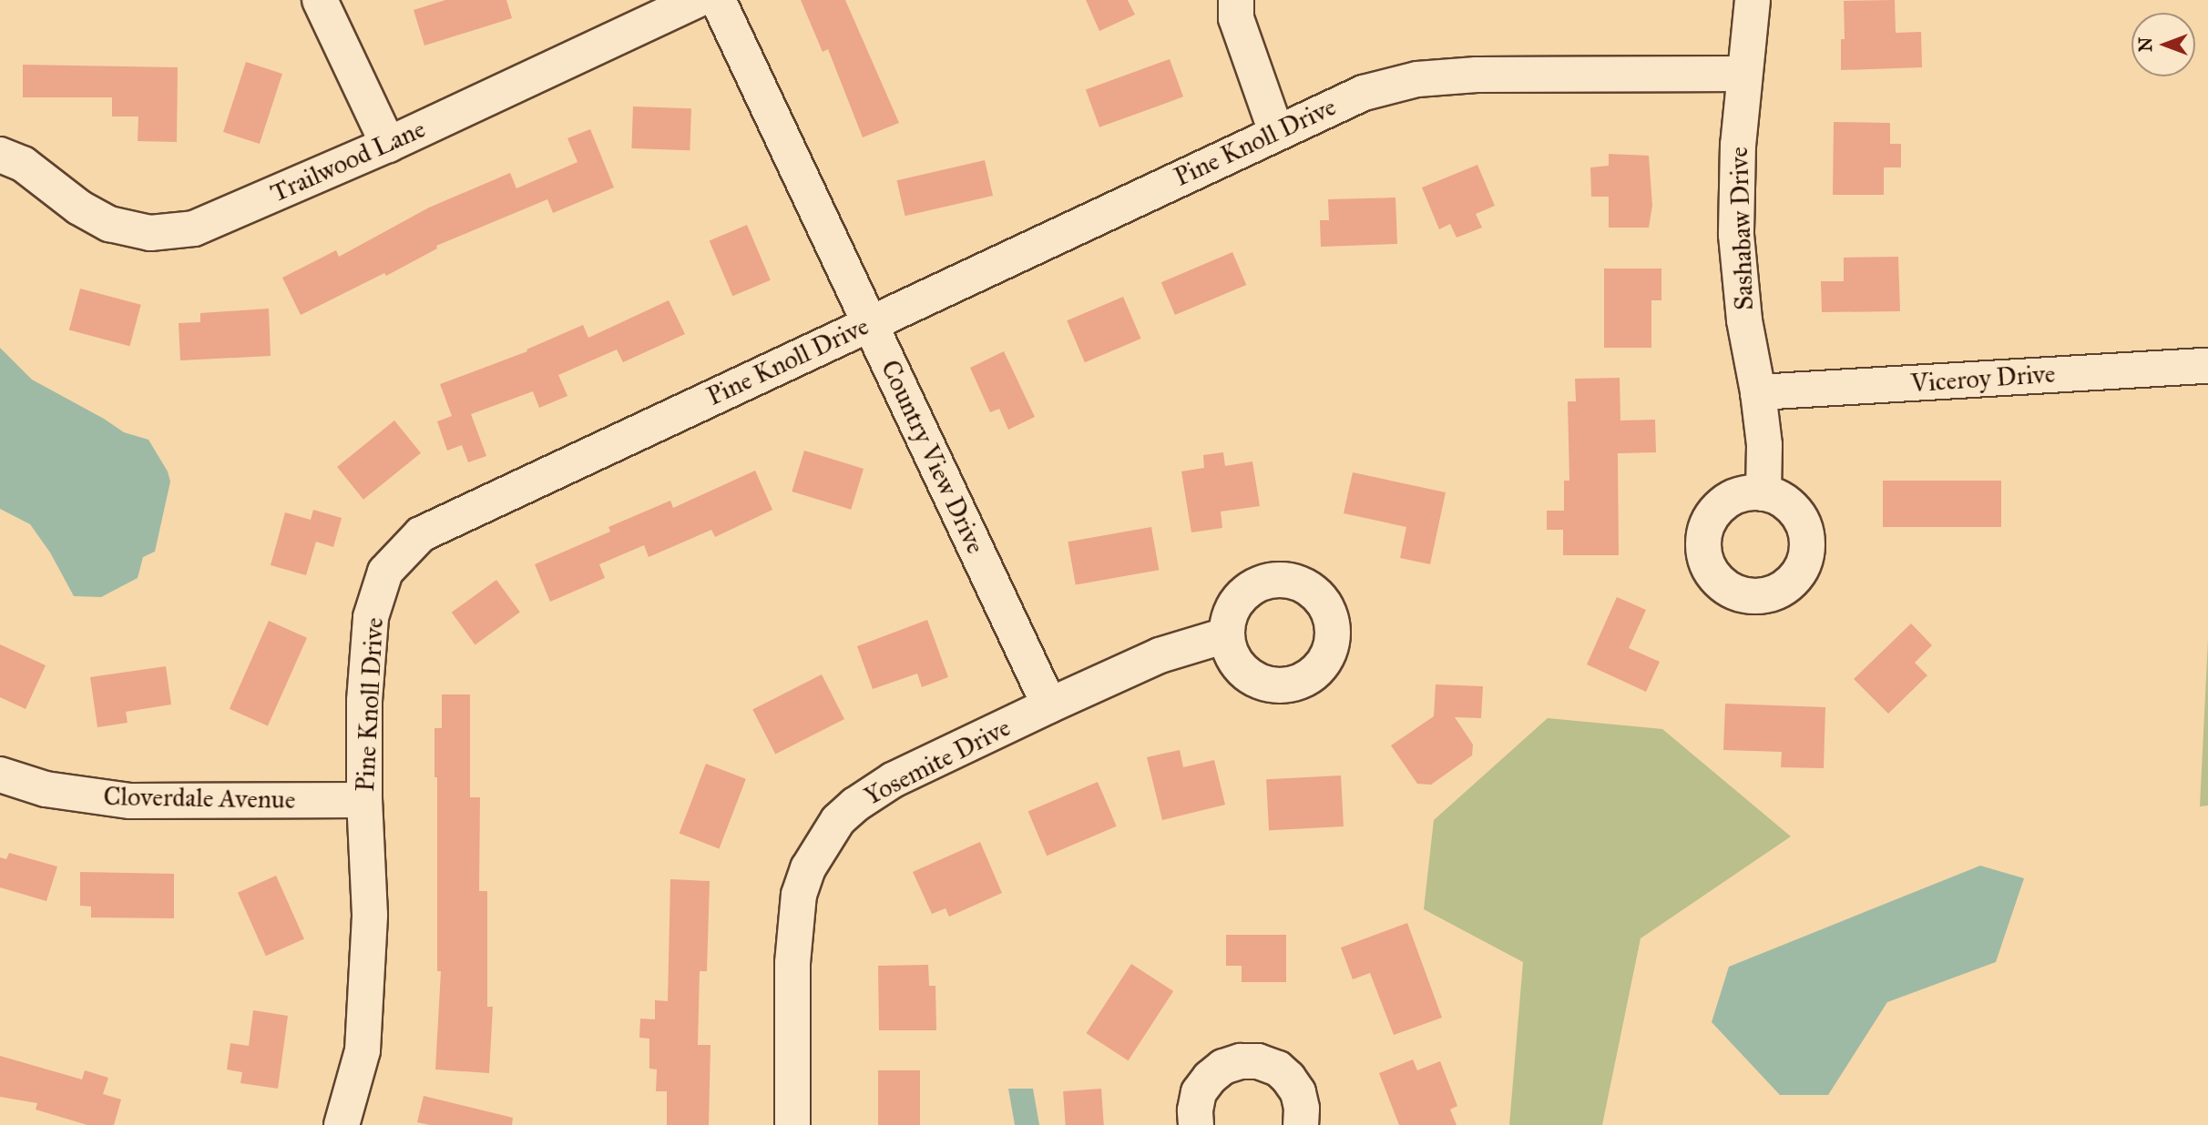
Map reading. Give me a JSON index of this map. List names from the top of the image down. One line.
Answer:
{"streets":{"street":["Pine Knoll Drive","Trailwood Lane","Sashabaw Drive","Viceroy Drive","Country View Drive","Yosemite Drive","Cloverdale Avenue"]},"crossings":[["Pine Knoll Drive","Sashabaw Drive"],["Pine Knoll Drive","Country View Drive"],["Pine Knoll Drive","Cloverdale Avenue"],["Sashabaw Drive","Viceroy Drive"],["Country View Drive","Yosemite Drive"]],"north":"left"}
